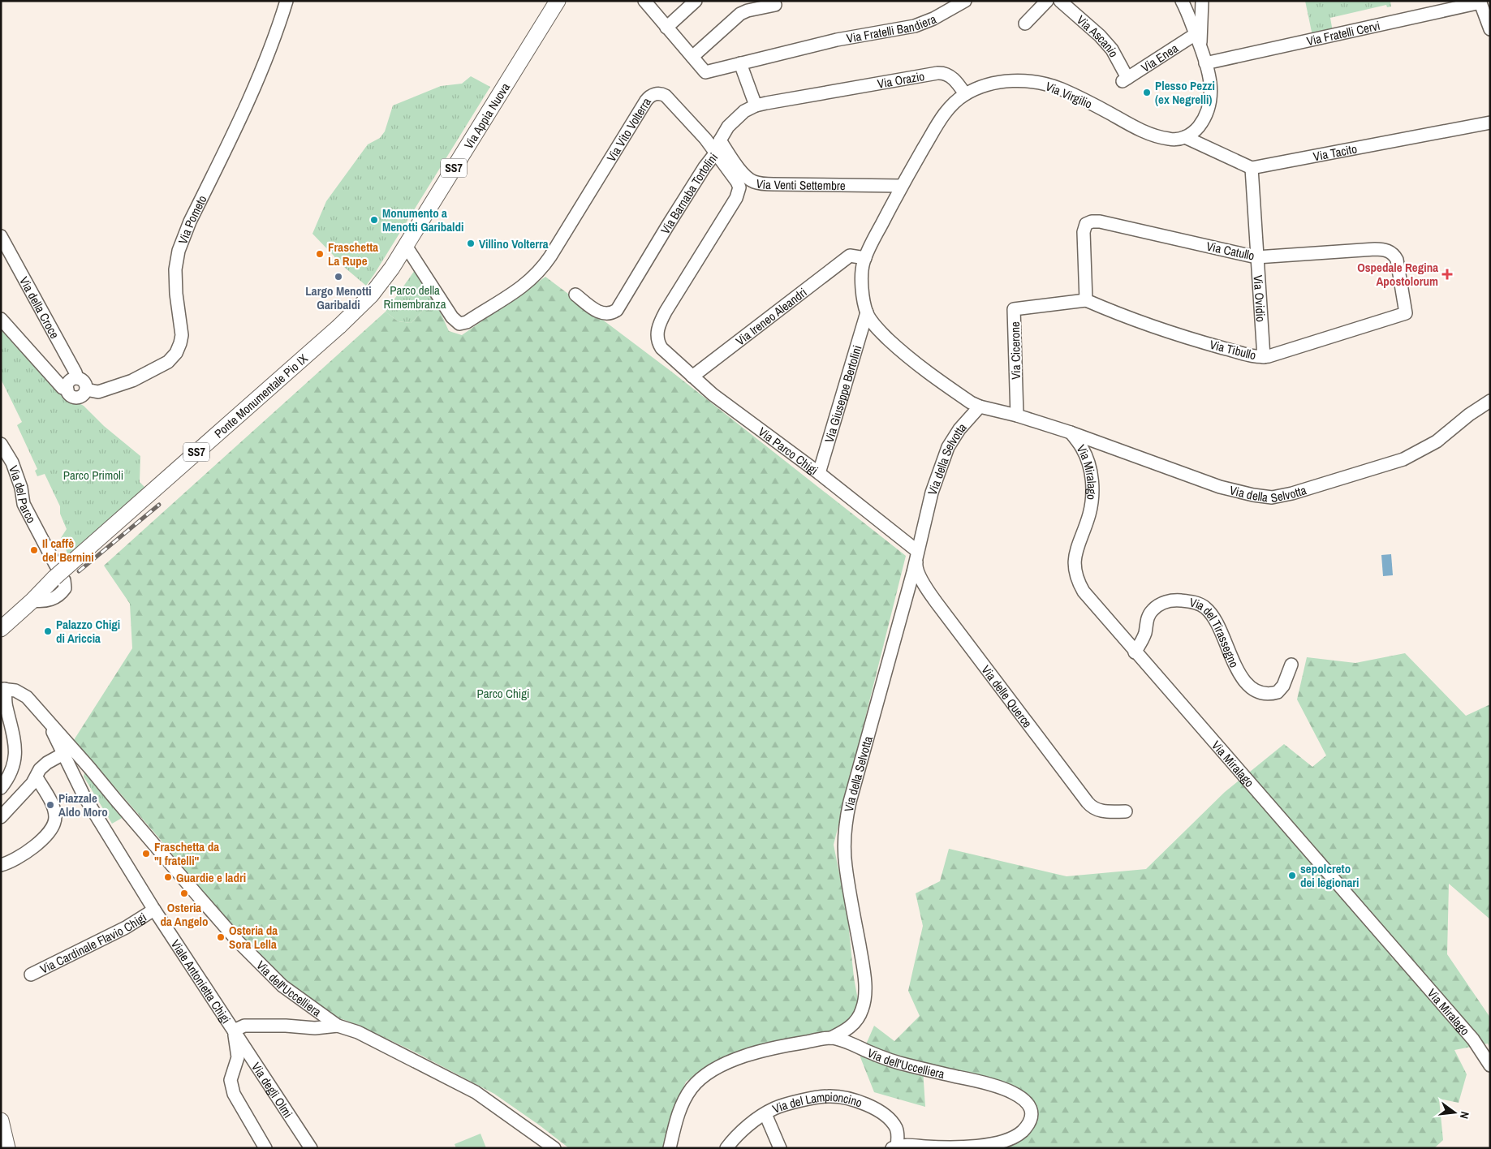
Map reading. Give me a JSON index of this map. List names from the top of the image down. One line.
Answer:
{"streets":{"main road":["Via Appia Nuova","SS7","Ponte Monumentale Pio IX"],"street":["Via Fratelli Bandiera","Via Fratelli Cervi","Via Ascanio","Via Enea","Via Orazio","Via Virgilio","Via Vito Volterra","Via Tacito","Via Venti Settembre","Via Barnaba Tortolini","Via Pometo","Via Catullo","Via Ovidio","Via della Croce","Via Ireneo Aleandri","Via Tibullo","Via Cicerone","Via Giuseppe Bertolini","Via Parco Chigi","Via della Selvotta","Via Miralago","Via del Parco","Via del Tirassegno","Via delle Querce","Via Cardinale Flavio Chigi","Viale Antonietta Chigi","Via dell'Uccelliera","Via degli Olmi","Via del Lampioncino"]},"crossings":[["Via Ascanio","Via Enea"],["Via Orazio","Via Virgilio"],["Via Orazio","Via Barnaba Tortolini"],["Via Virgilio","Via Venti Settembre"],["Via Virgilio","Via Ireneo Aleandri"],["Via Virgilio","Via Giuseppe Bertolini"],["Via Virgilio","Via della Selvotta"],["Via Appia Nuova","Via Vito Volterra"],["Via Appia Nuova","Ponte Monumentale Pio IX"],["Via Vito Volterra","Via Barnaba Tortolini"],["Via Vito Volterra","Via Parco Chigi"],["Via Tacito","Via Ovidio"],["SS7","Ponte Monumentale Pio IX"],["SS7","Via del Parco"],["Via Venti Settembre","Via Barnaba Tortolini"],["Via Pometo","Via della Croce"],["Via Catullo","Via Ovidio"],["Via Catullo","Via Tibullo"],["Via Catullo","Via Cicerone"],["Via Ovidio","Via Tibullo"],["Via Ireneo Aleandri","Via Parco Chigi"],["Via Tibullo","Via Cicerone"],["Via Cicerone","Via della Selvotta"],["Via Giuseppe Bertolini","Via Parco Chigi"],["Ponte Monumentale Pio IX","Via del Parco"],["Via Parco Chigi","Via della Selvotta"],["Via Parco Chigi","Via delle Querce"],["Via della Selvotta","Via Miralago"],["Via della Selvotta","Via delle Querce"],["Via della Selvotta","Via dell'Uccelliera"],["Via Miralago","Via del Tirassegno"],["Via Cardinale Flavio Chigi","Viale Antonietta Chigi"],["Viale Antonietta Chigi","Via dell'Uccelliera"],["Viale Antonietta Chigi","Via degli Olmi"],["Via dell'Uccelliera","Via del Lampioncino"]],"parks":["Parco della Rimembranza","Parco Primoli","Parco Chigi"],"places":{"other":["Plesso Pezzi (ex Negrelli)","Monumento a Menotti Garibaldi","Villino Volterra","Fraschetta La Rupe","Largo Menotti Garibaldi","Il caffè del Bernini","Palazzo Chigi di Ariccia","Piazzale Aldo Moro","Fraschetta da \"I fratelli\"","sepolcreto dei legionari","Guardie e ladri","Osteria da Angelo","Osteria da Sora Lella"],"health":["Ospedale Regina Apostolorum"]},"north":"right"}
